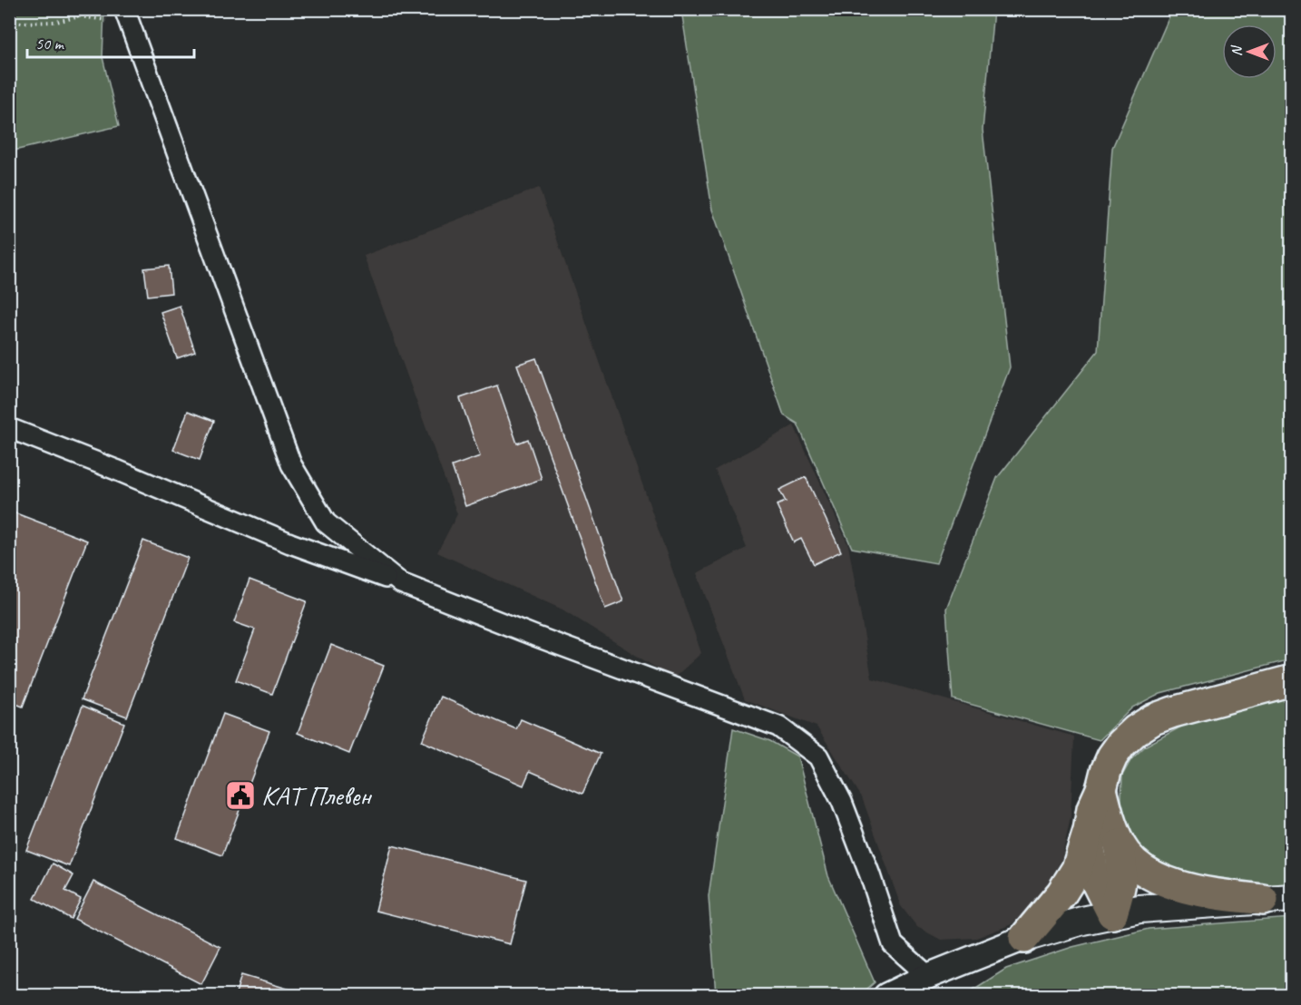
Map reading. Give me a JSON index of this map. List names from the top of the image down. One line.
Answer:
{"places":{"public building":["КАТ Плевен"]},"scale_bar":"50 m","north":"left"}
